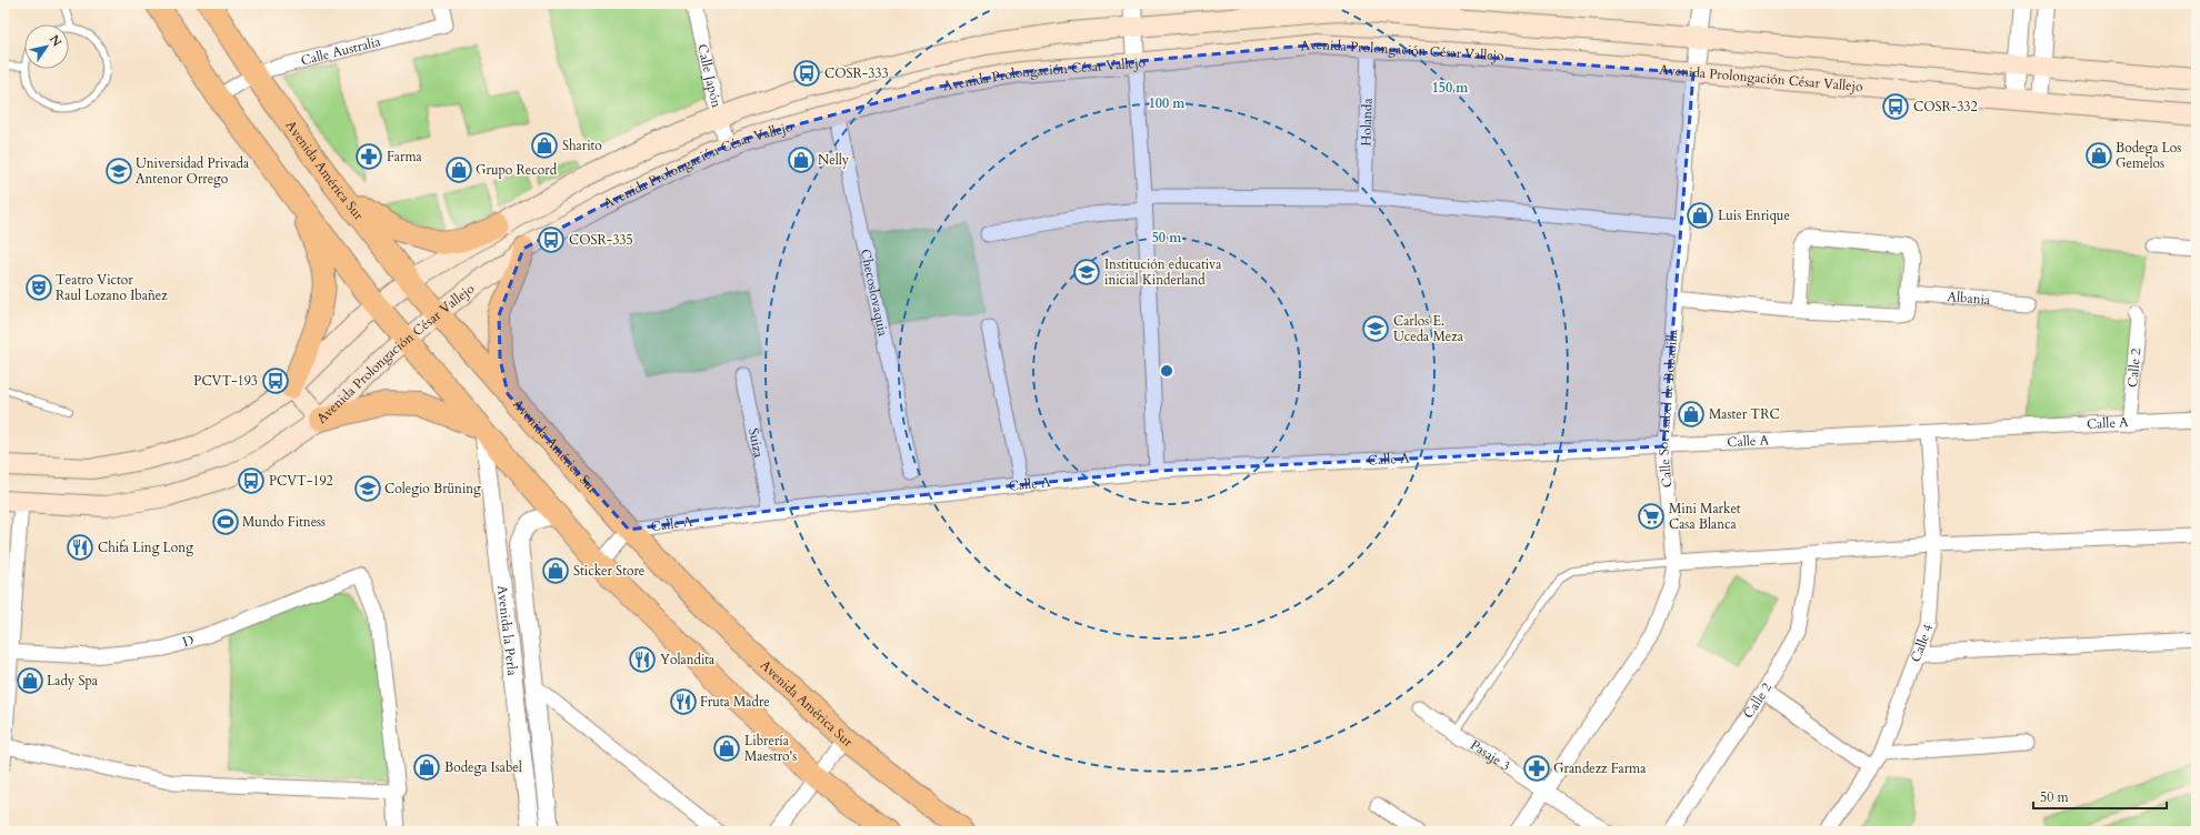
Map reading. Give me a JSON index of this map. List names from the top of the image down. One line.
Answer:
{"streets":{"main road":["Avenida Prolongación César Vallejo","Avenida América Sur"],"street":["Calle Australia","Calle Japón","Holanda","Checoslovaquia","Albania","Calle 2","Calle Sor Isabel de Bobadilla","Calle A","Suiza","Avenida la Perla","D","Calle 4","Pasaje 3"]},"crossings":[["Calle Australia","Avenida América Sur"],["Avenida Prolongación César Vallejo","Calle Japón"],["Avenida Prolongación César Vallejo","Holanda"],["Avenida Prolongación César Vallejo","Avenida América Sur"],["Avenida Prolongación César Vallejo","Checoslovaquia"],["Avenida Prolongación César Vallejo","Calle Sor Isabel de Bobadilla"],["Avenida América Sur","Calle A"],["Calle 2","Calle A"],["Calle Sor Isabel de Bobadilla","Calle A"],["Calle Sor Isabel de Bobadilla","Pasaje 3"],["Calle A","Suiza"],["Calle A","Calle 4"]],"places":{"bus stop":["COSR-333","COSR-332","COSR-335","PCVT-193","PCVT-192"],"shop":["Sharito","Bodega Los Gemelos","Nelly","Grupo Record","Luis Enrique","Master TRC","Sticker Store","Lady Spa","Librería Maestro's","Bodega Isabel"],"pharmacy":["Farma","Grandezz Farma"],"school or university":["Universidad Privada Antenor Orrego","Institución educativa inicial Kinderland","Carlos E. Uceda Meza","Colegio Brüning"],"theatre":["Teatro Victor Raul Lozano Ibañez"],"supermarket":["Mini Market Casa Blanca"],"sports":["Mundo Fitness"],"restaurant":["Chifa Ling Long","Yolandita","Fruta Madre"]},"scale_bar":"50 m","north":"top right","rings":["150 m","100 m","50 m"]}
